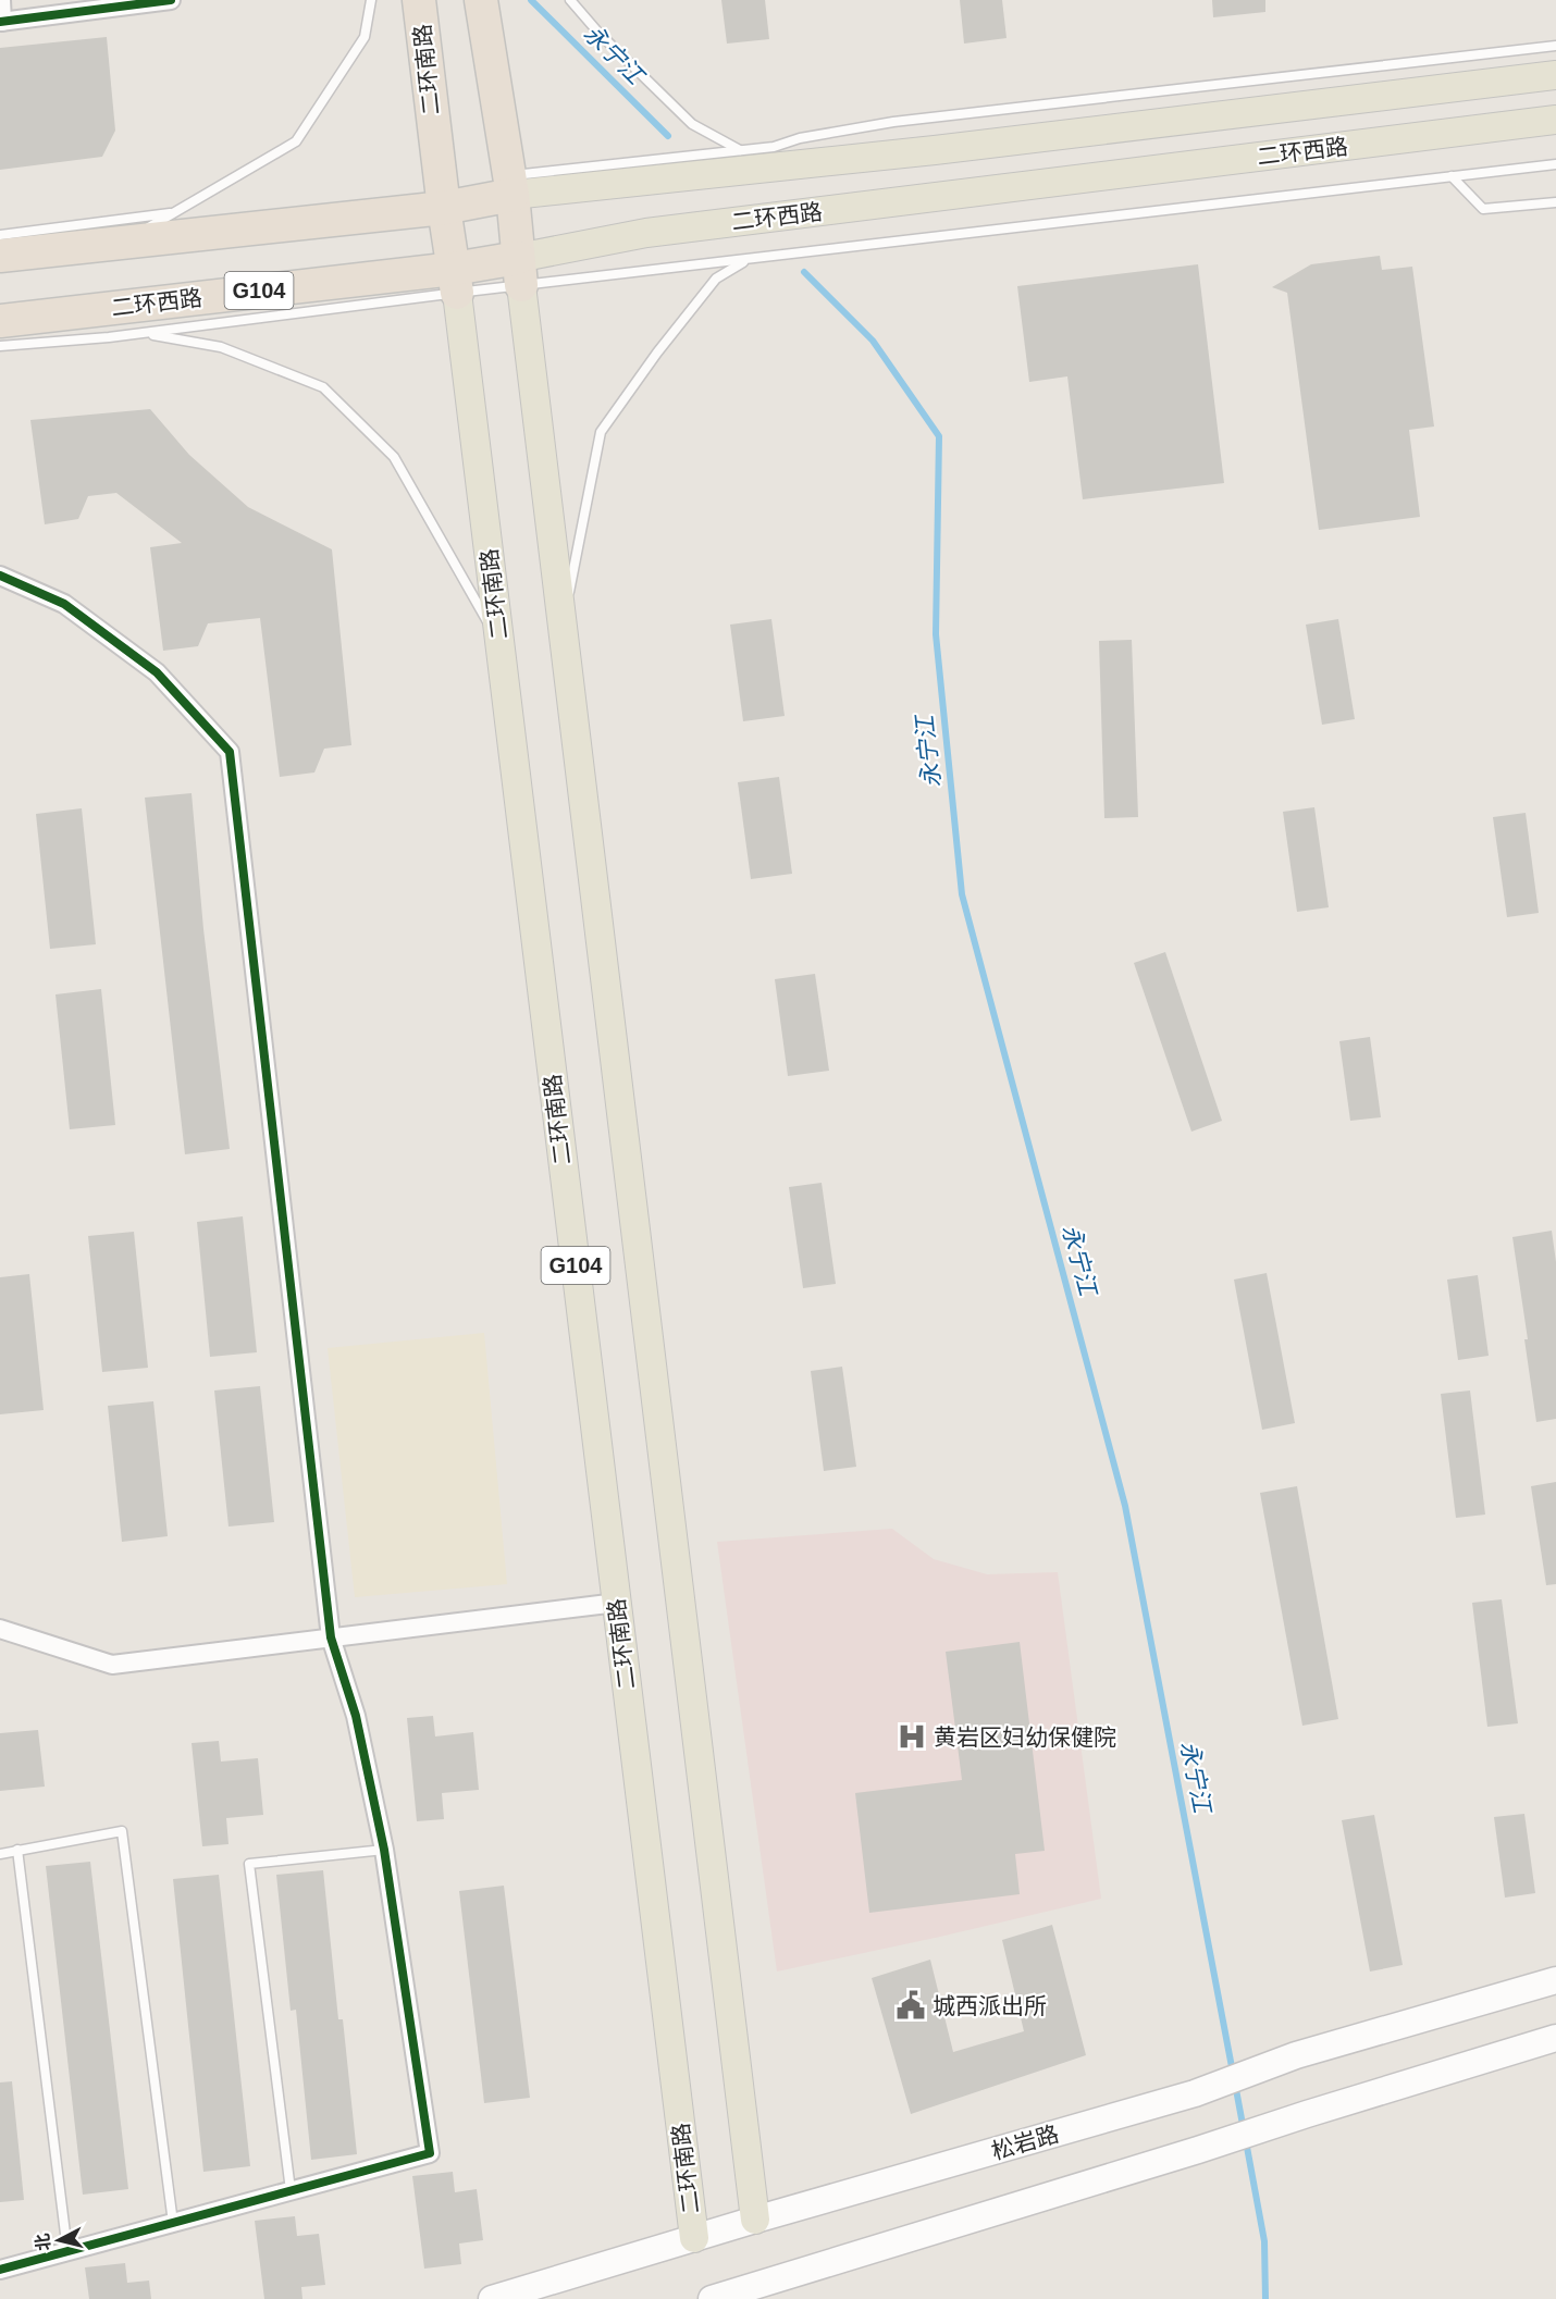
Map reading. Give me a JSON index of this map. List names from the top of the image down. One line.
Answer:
{"streets":{"highway":["二环南路","二环西路","G104"],"main road":["松岩路"]},"crossings":[["二环南路","二环西路"],["二环南路","松岩路"],["二环西路","G104"],["G104","松岩路"]],"water":["永宁江"],"places":{"hospital":["黄岩区妇幼保健院"],"public building":["城西派出所"]},"north":"left"}
